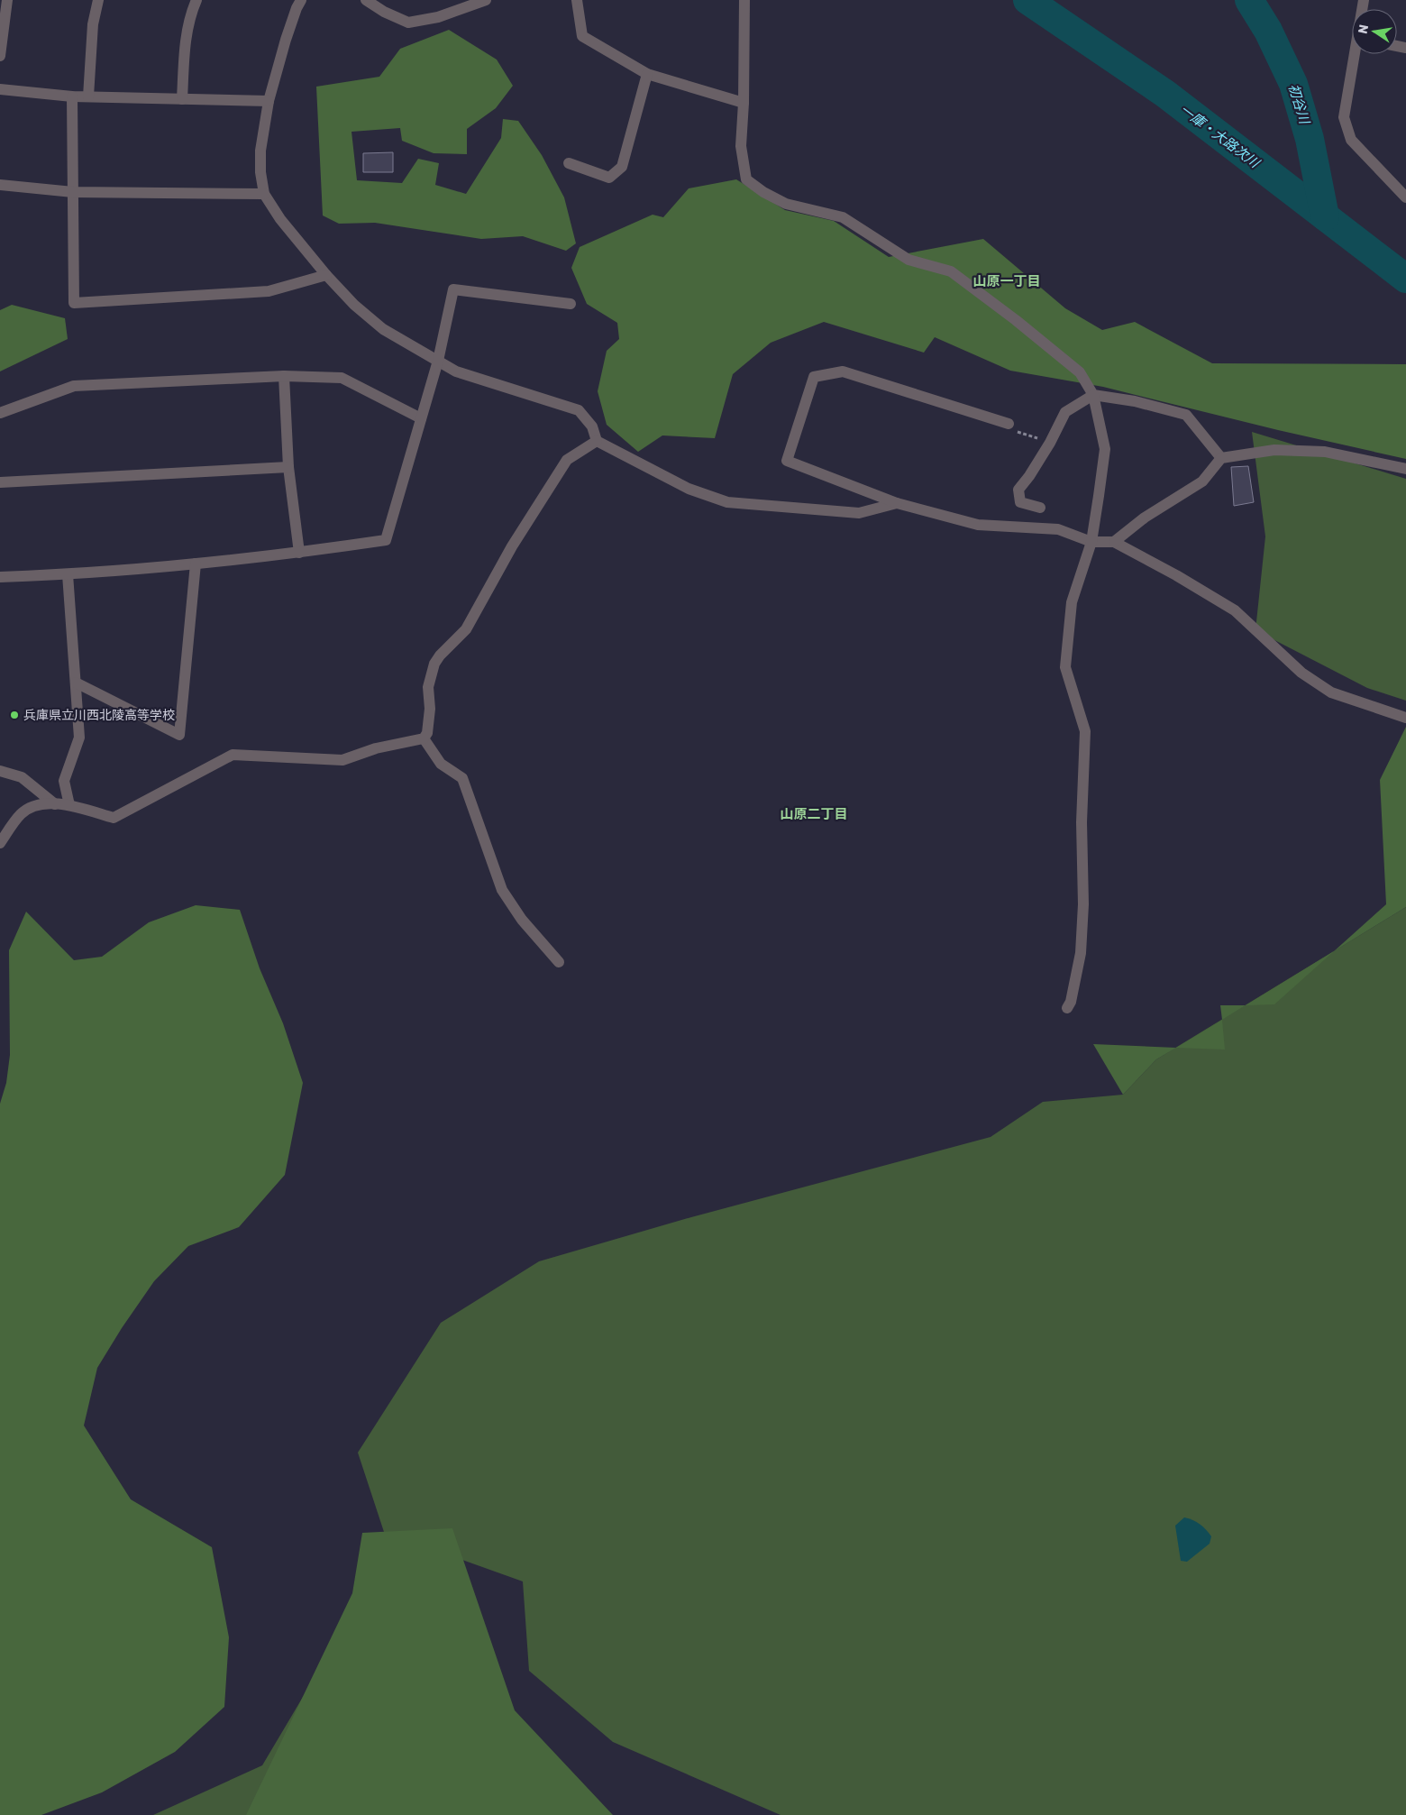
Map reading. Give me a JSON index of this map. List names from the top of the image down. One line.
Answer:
{"districts":["山原一丁目","山原二丁目"],"water":["初谷川","一庫・大路次川"],"places":["兵庫県立川西北陵高等学校"],"north":"left"}
